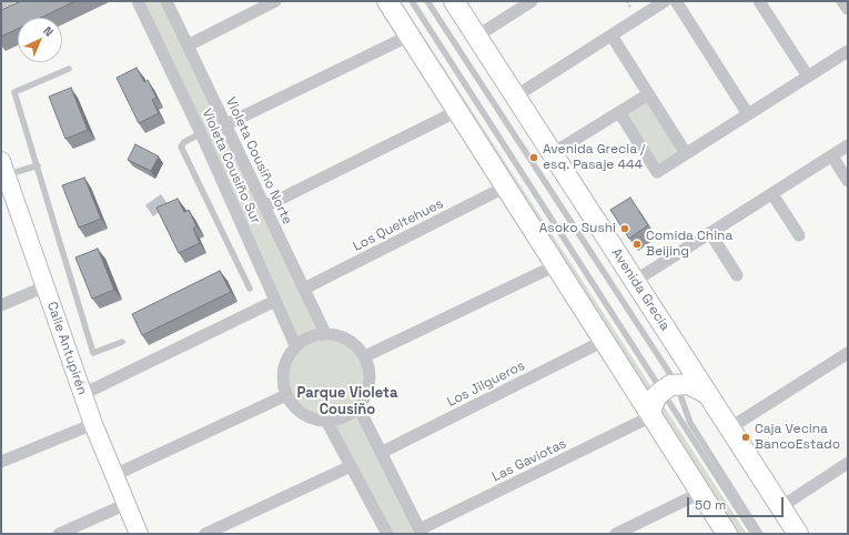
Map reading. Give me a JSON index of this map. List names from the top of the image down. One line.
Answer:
{"streets":{"main road":["Avenida Grecia"],"street":["Violeta Cousiño Norte","Violeta Cousiño Sur","Los Queltehues","Calle Antupirén","Los Jilgueros","Las Gaviotas"]},"crossings":[["Violeta Cousiño Norte","Violeta Cousiño Sur"],["Violeta Cousiño Norte","Los Queltehues"]],"districts":["Parque Violeta Cousiño"],"places":["Avenida Grecia / esq. Pasaje 444","Asoko Sushi","Comida China Beijing","Caja Vecina BancoEstado"],"scale_bar":"50 m","north":"top right"}
